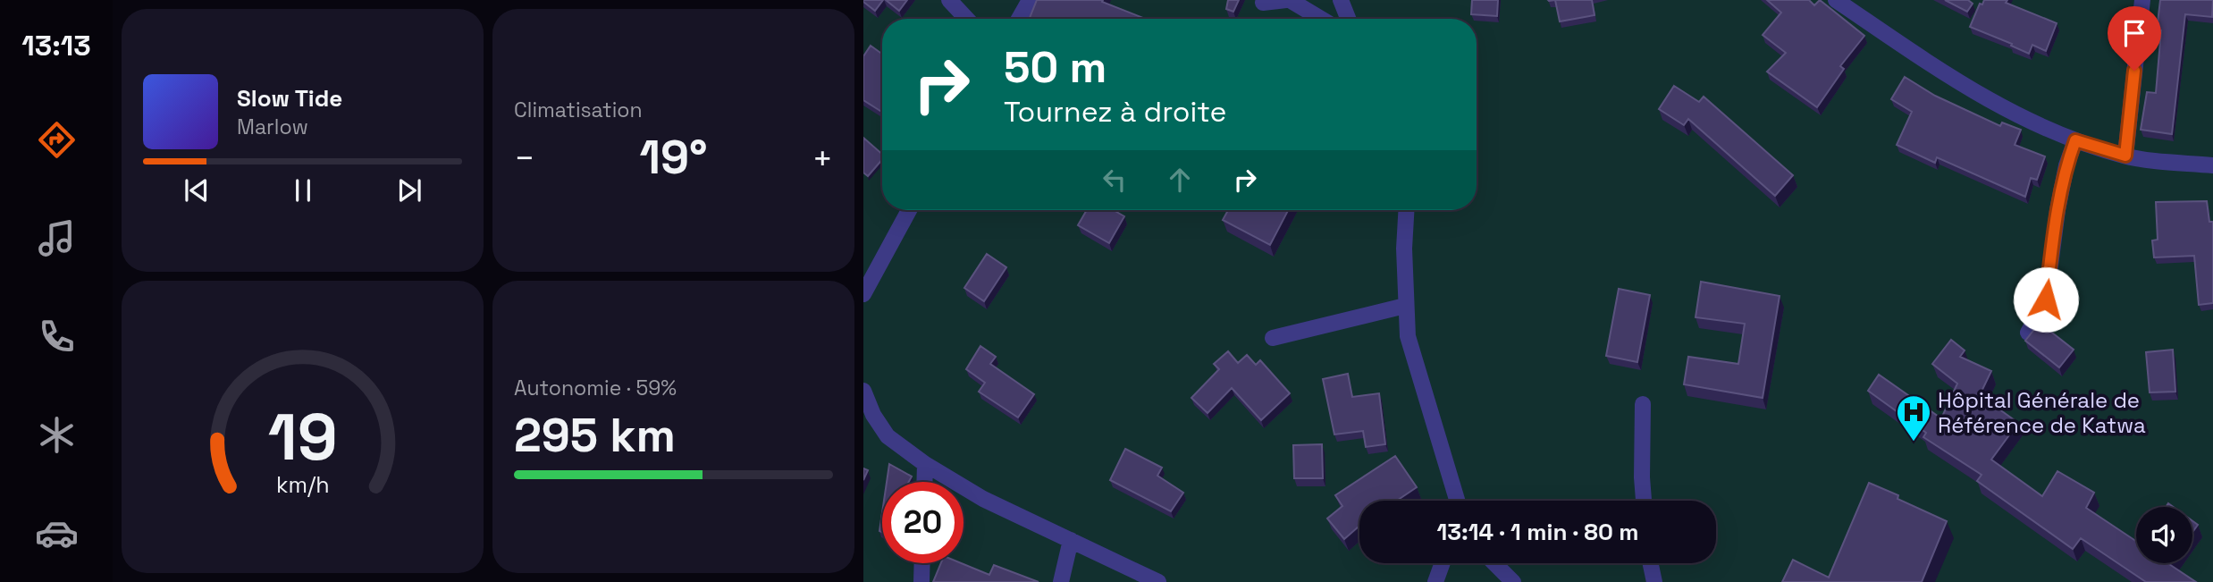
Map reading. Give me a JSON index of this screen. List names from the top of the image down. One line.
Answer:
{"places":{"hospital":["Hôpital Générale de Référence de Katwa"]},"page":{"tabs":"13:13","tile":["Climatisation",["Autonomie · 59%","295 km"]],"turn":["50 m","Tournez à droite"],"song":["Slow Tide","Marlow"],"heat":["−","19°","+"],"limit":"20","trip":"13:14 · 1 min · 80 m","gauge":["19","km/h"]}}
